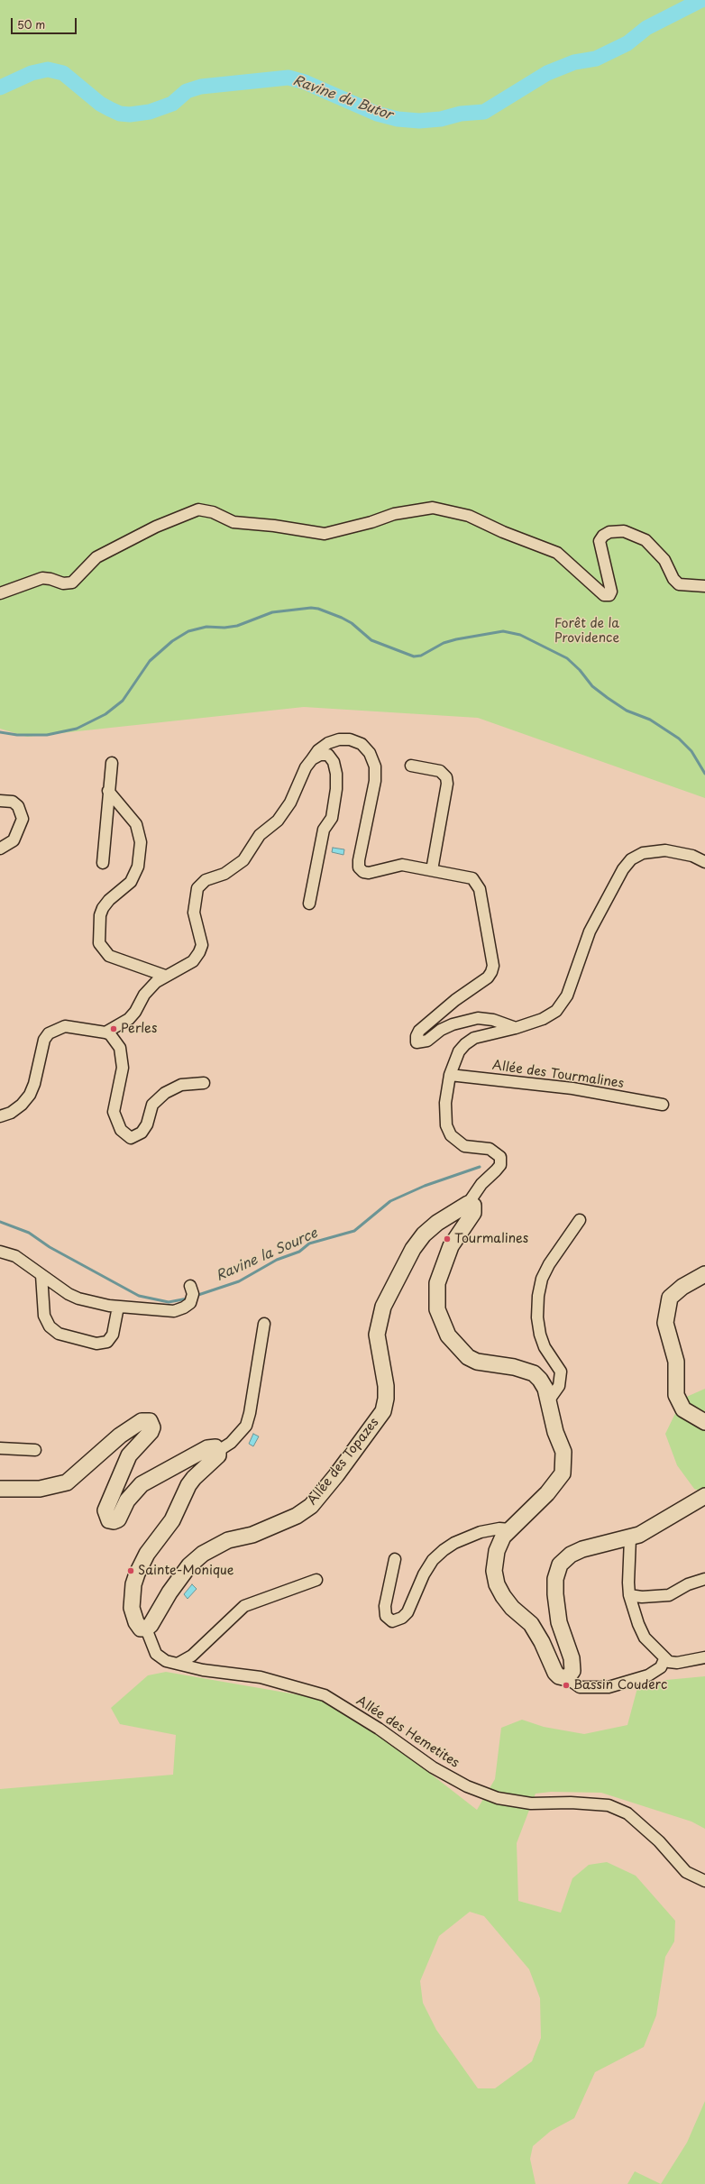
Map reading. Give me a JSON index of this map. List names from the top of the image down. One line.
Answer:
{"streets":{"main road":["Allée des Topazes"],"street":["Allée des Tourmalines","Allée des Hemetites"]},"crossings":[["Allée des Topazes","Allée des Hemetites"]],"water":["Ravine du Butor","Ravine la Source"],"parks":["Forêt de la Providence"],"places":["Perles","Tourmalines","Sainte-Monique","Bassin Couderc"],"scale_bar":"50 m"}
